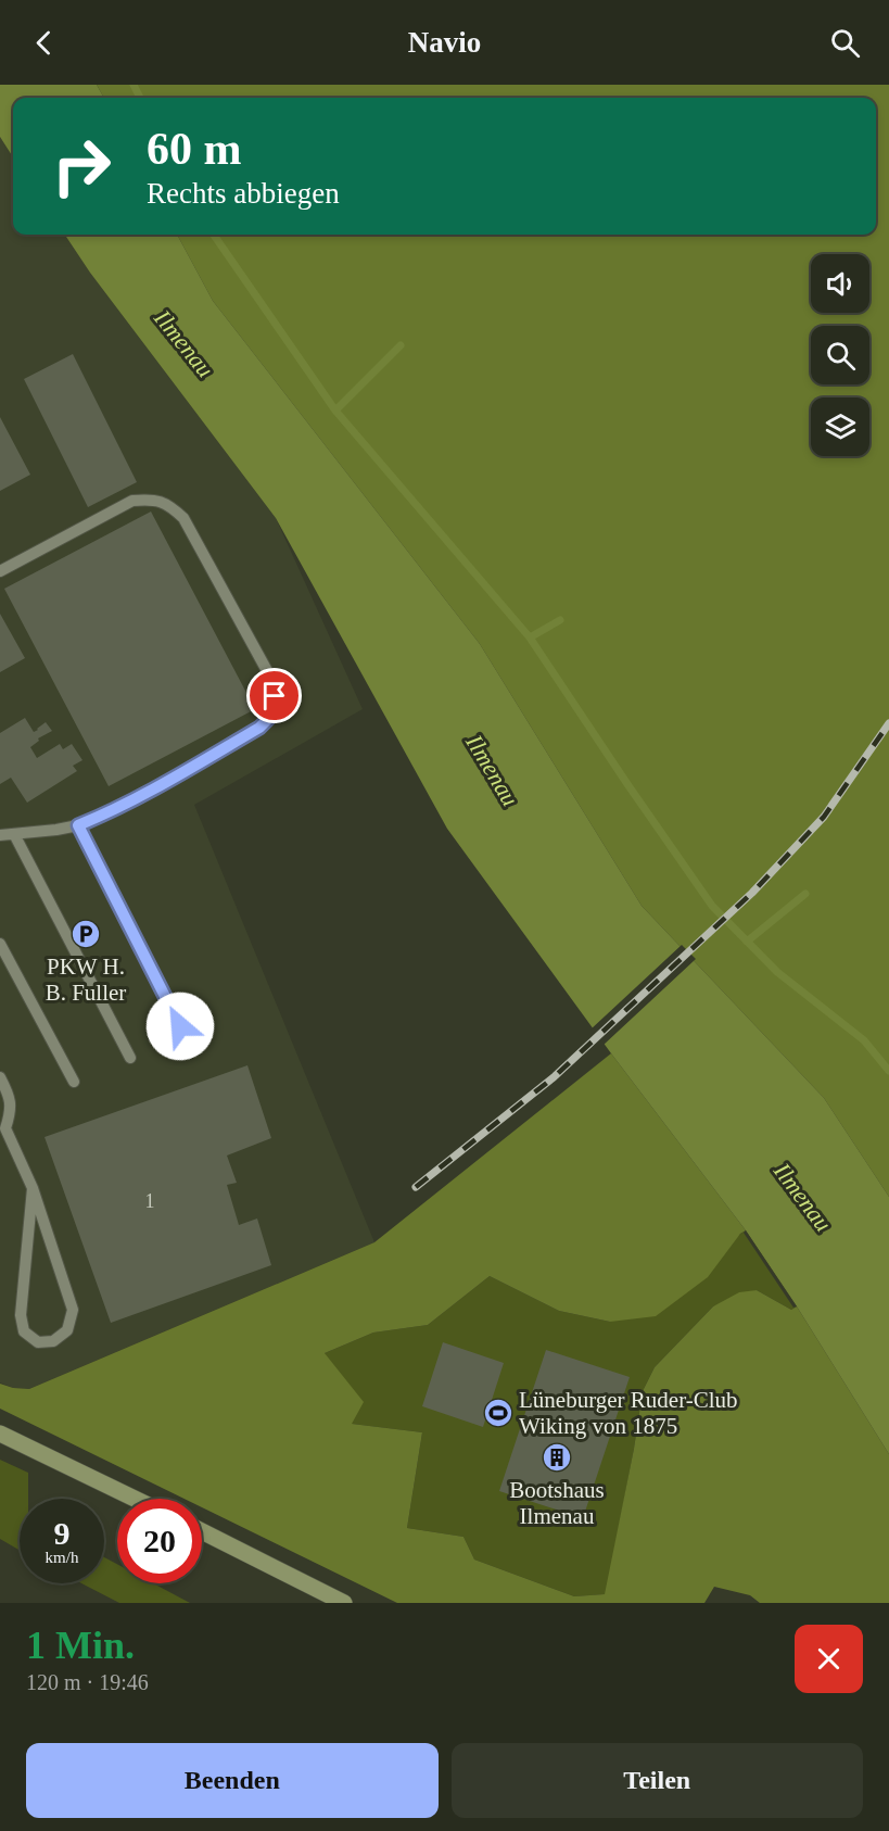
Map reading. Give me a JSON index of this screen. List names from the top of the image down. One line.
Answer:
{"water":["Ilmenau"],"places":{"parking":["PKW H. B. Fuller"],"sports":["Lüneburger Ruder-Club Wiking von 1875"],"building":["Bootshaus Ilmenau"]},"house_numbers":["1"],"page":{"header":"Navio","turn":["60 m","Rechts abbiegen"],"speed":"9 km/h","limit":"20","heading":["1 Min.","120 m · 19:46"],"buttons":["Beenden","Teilen"]}}
